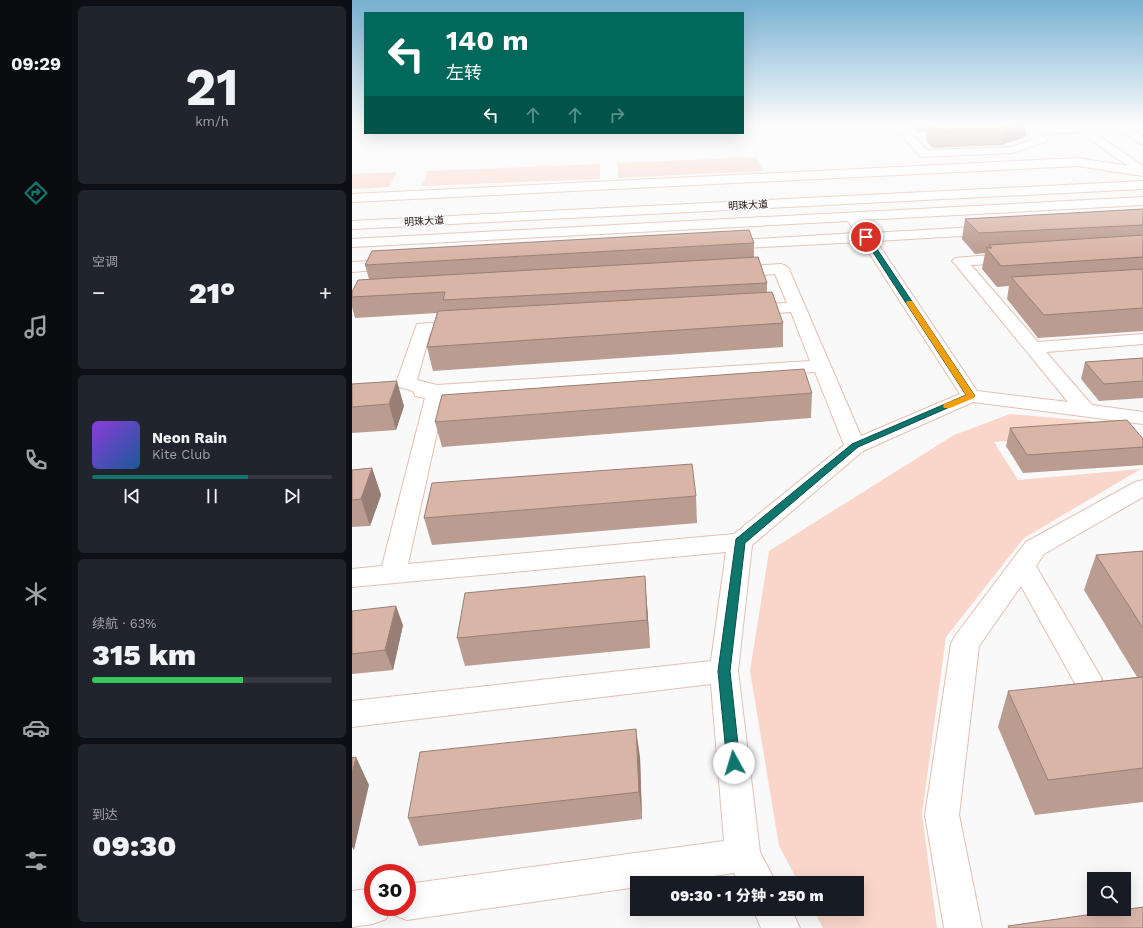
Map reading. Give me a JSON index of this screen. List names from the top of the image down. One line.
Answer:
{"streets":{"street":["明珠大道"]},"page":{"tabs":"09:29","tile":[["21","km/h"],"空调",["续航 · 63%","315 km"],["到达","09:30"]],"turn":["140 m","左转"],"heat":["−","21°","+"],"song":["Neon Rain","Kite Club"],"limit":"30","trip":"09:30 · 1 分钟 · 250 m"}}
